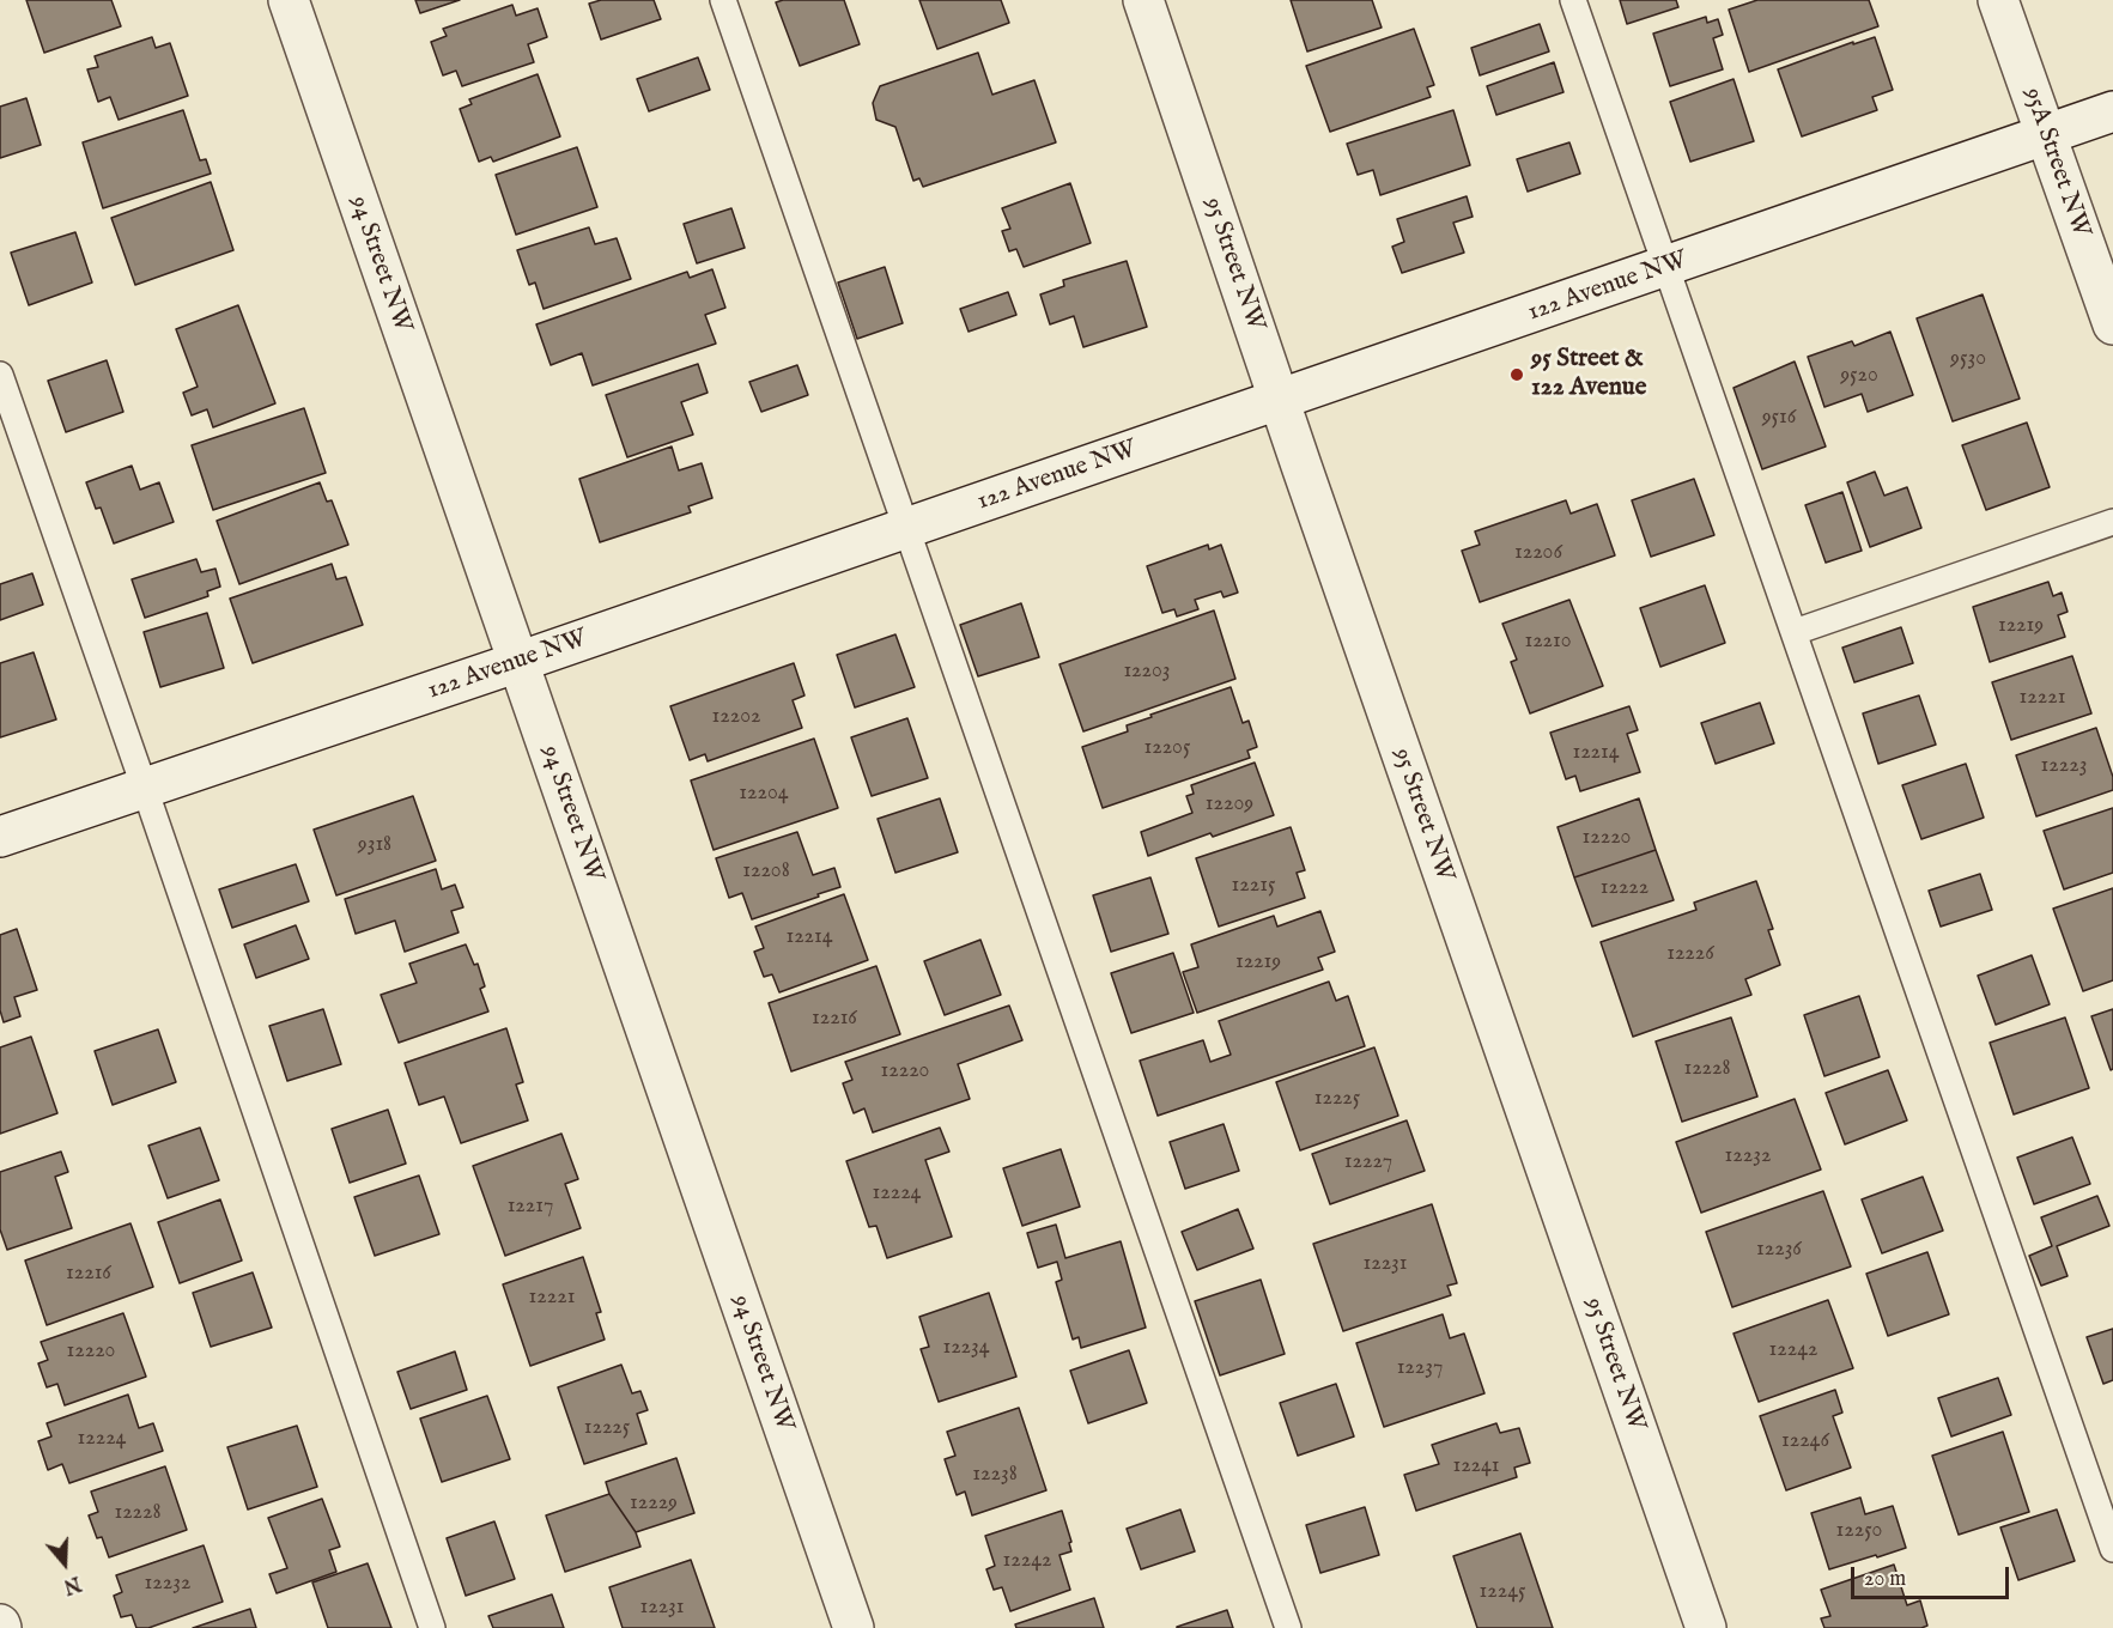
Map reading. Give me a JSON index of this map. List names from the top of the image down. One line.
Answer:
{"streets":{"street":["95A Street NW","94 Street NW","95 Street NW","122 Avenue NW"]},"crossings":[["95A Street NW","122 Avenue NW"],["94 Street NW","122 Avenue NW"],["95 Street NW","122 Avenue NW"]],"places":["95 Street & 122 Avenue"],"house_numbers":["9530","9520","9516","12206","12219","12210","12203","12221","12202","12205","12214","12223","12204","12209","12220","9318","12208","12215","12222","12214","12226","12219","12216","12228","12220","12225","12232","12227","12224","12217","12236","12231","12216","12221","12234","12242","12220","12237","12225","12224","12246","12241","12238","12229","12228","12250","12242","12232","12245","12231"],"scale_bar":"20 m","north":"bottom"}
